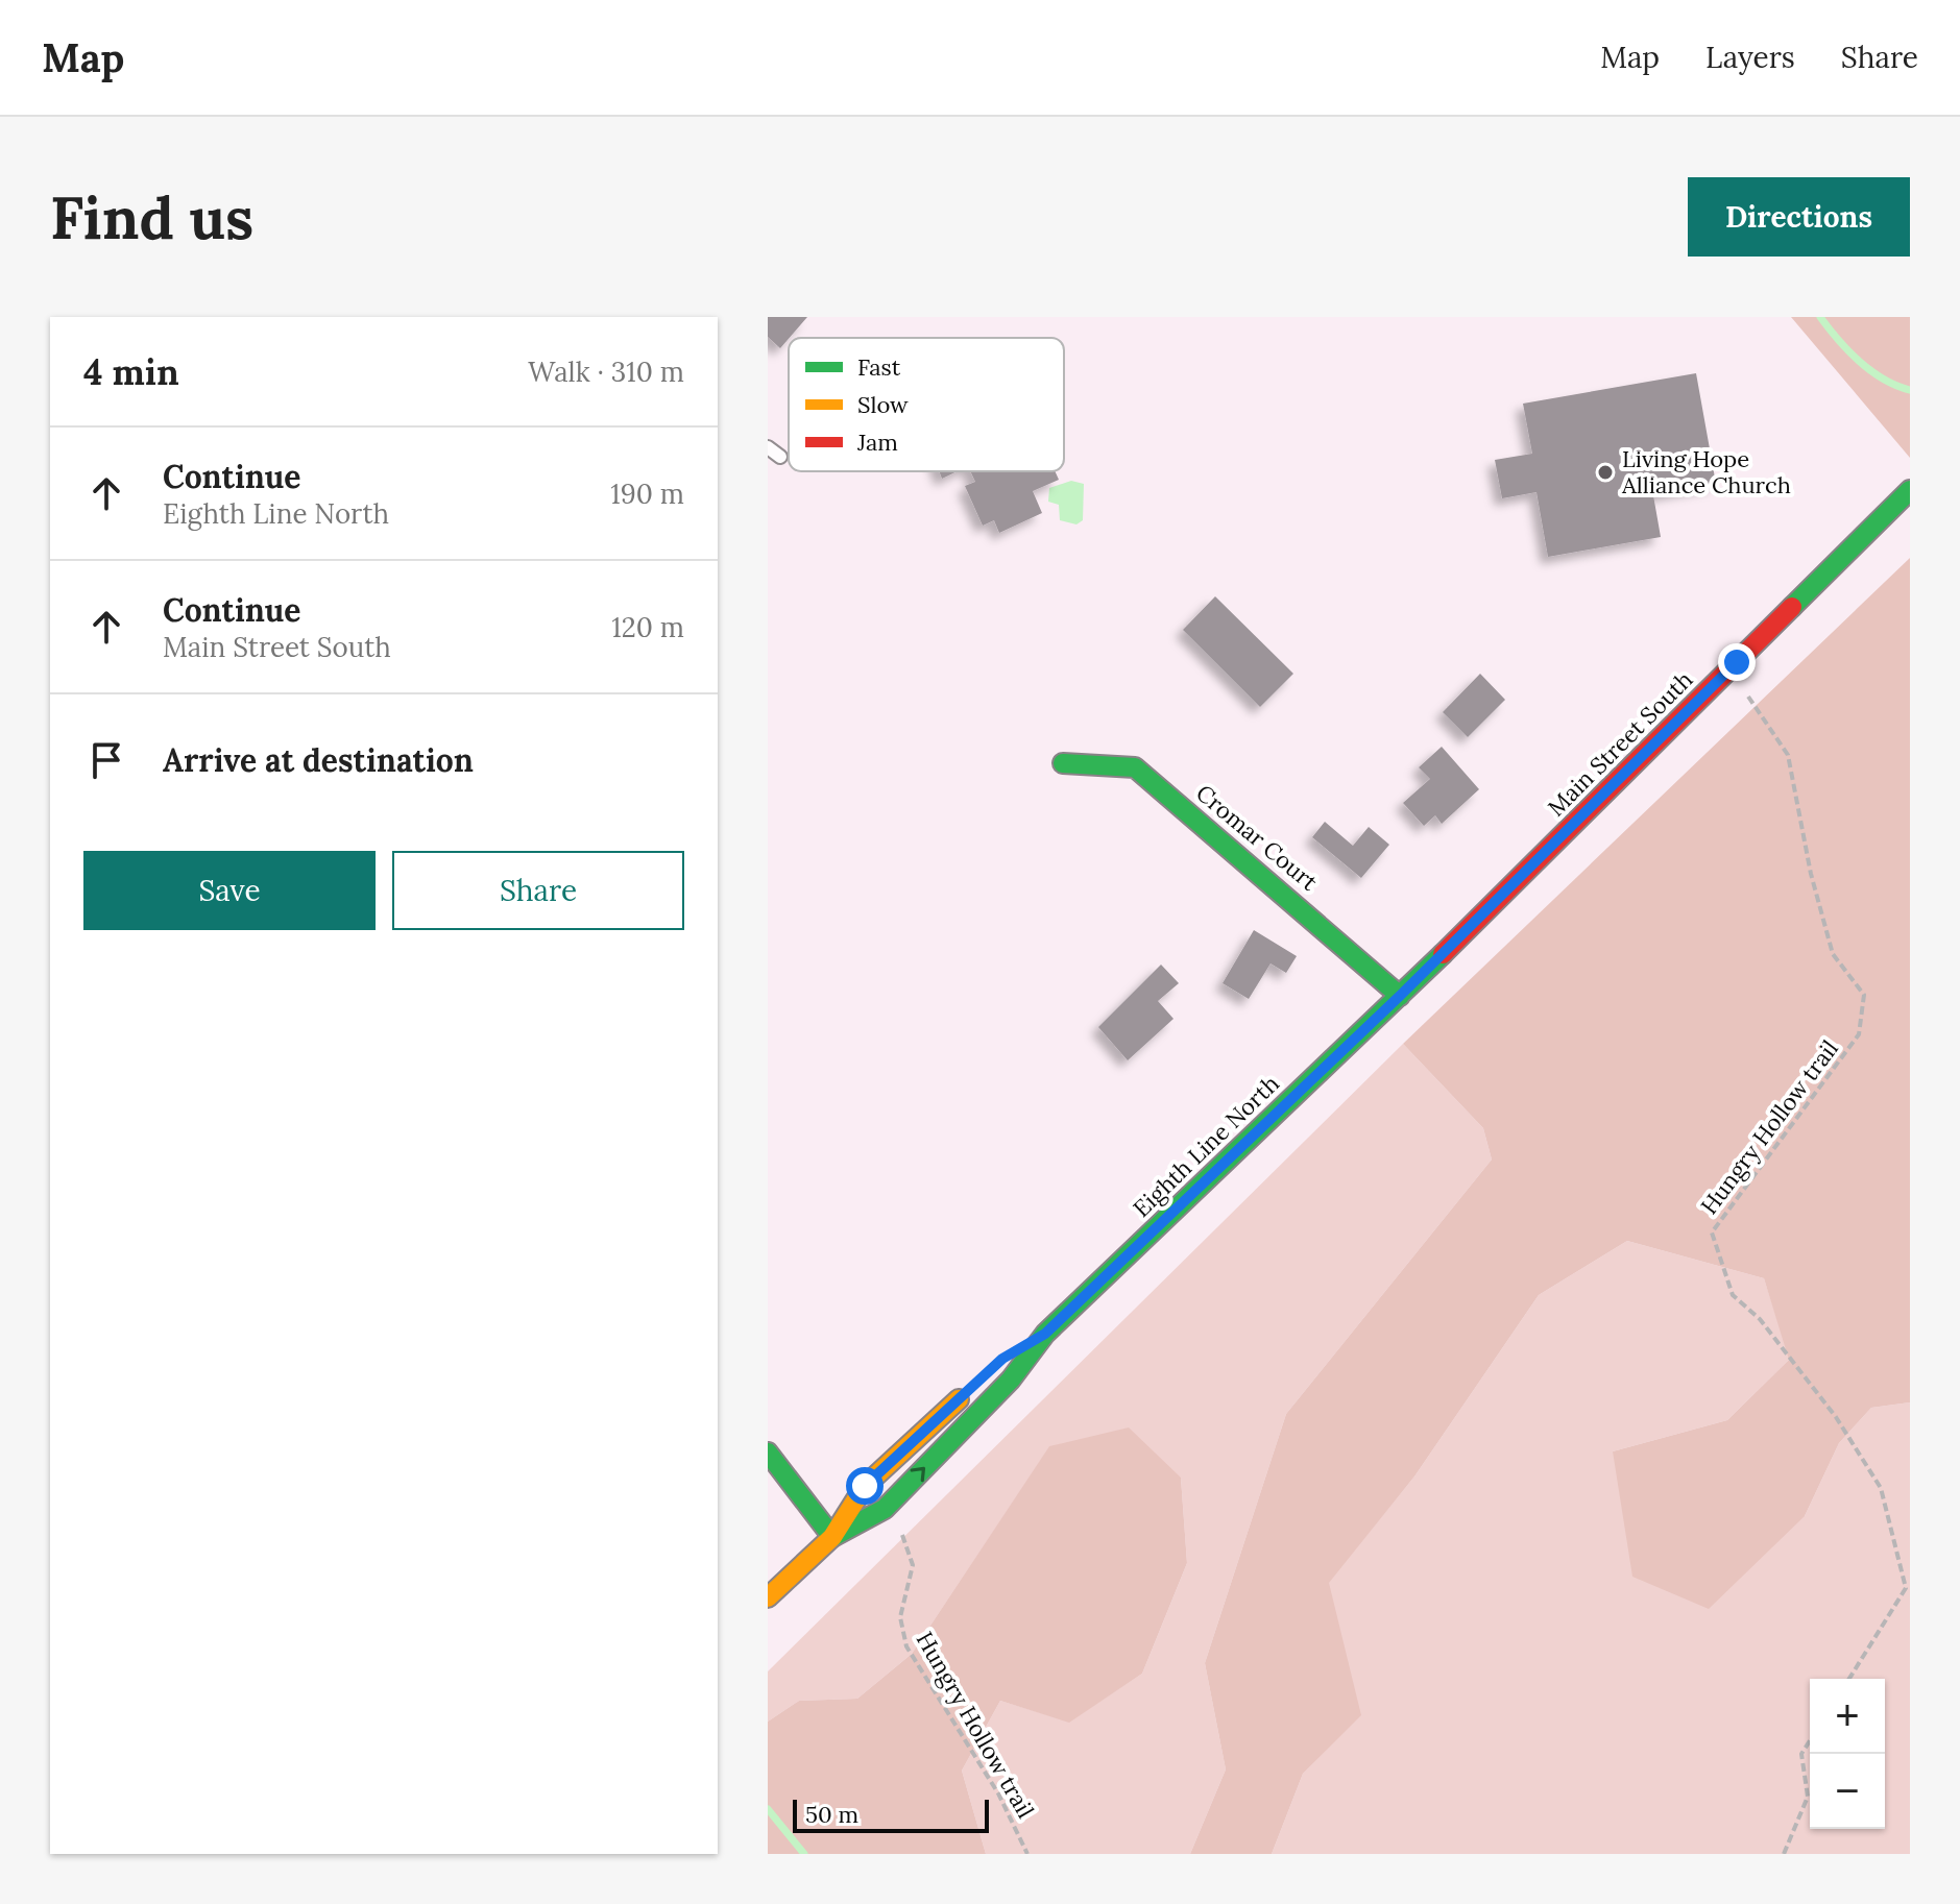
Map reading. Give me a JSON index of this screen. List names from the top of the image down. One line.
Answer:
{"streets":{"street":["Main Street South","Cromar Court","Eighth Line North"],"path":["Hungry Hollow trail"]},"crossings":[["Main Street South","Cromar Court"],["Main Street South","Eighth Line North"],["Cromar Court","Eighth Line North"]],"places":["Living Hope Alliance Church"],"legend":["Fast","Slow","Jam"],"scale_bar":"50 m","page":{"header":"Map","nav":["Map","Layers","Share"],"buttons":["Directions",["Save","Share"]],"title":"Find us","heading":["4 min","Walk · 310 m"],"list":[["Continue","Eighth Line North","190 m"],["Continue","Main Street South","120 m"],"Arrive at destination"],"map_buttons":["+","−"],"scale":"50 m"}}
